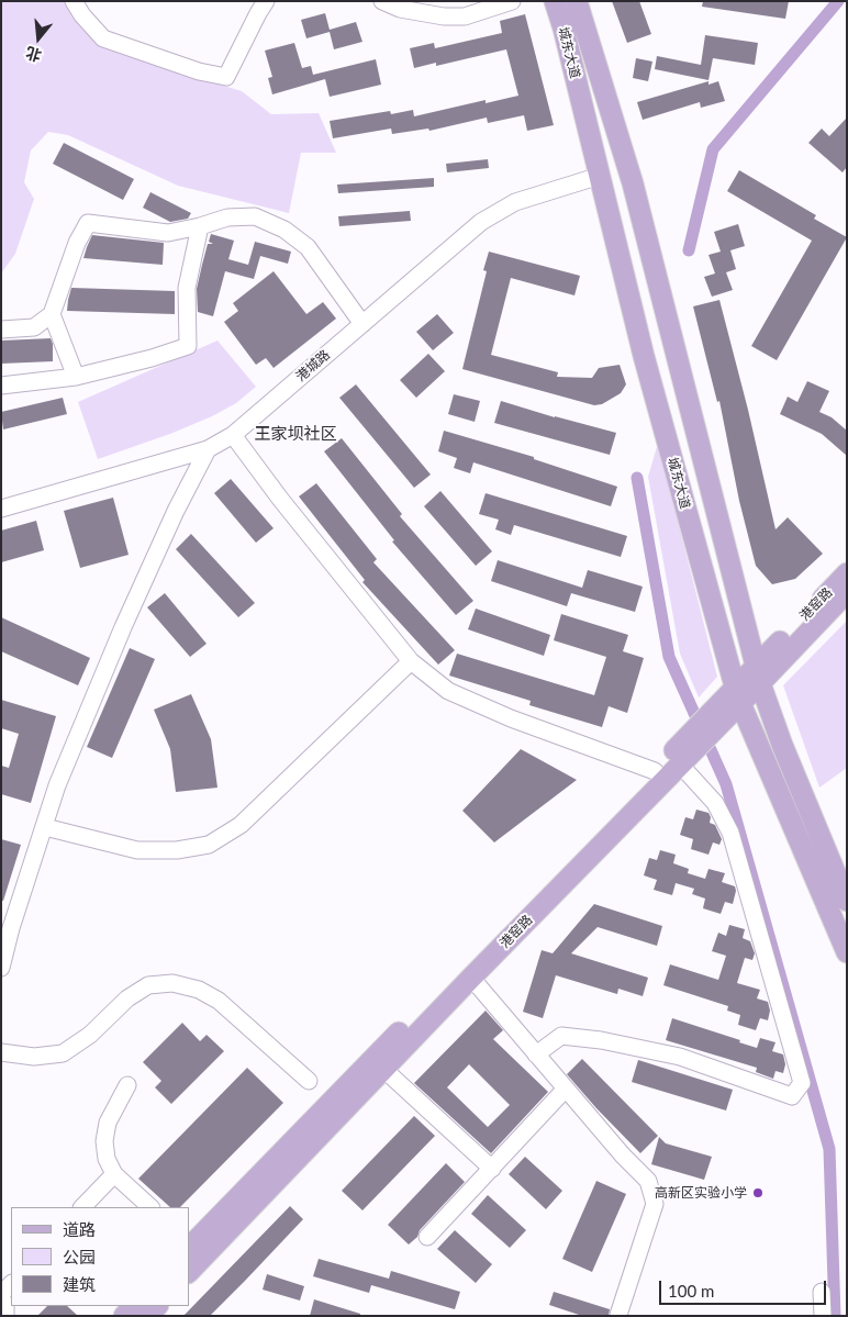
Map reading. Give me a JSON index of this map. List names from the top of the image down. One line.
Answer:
{"streets":{"main road":["城东大道","港窑路"],"street":["港城路"]},"crossings":[["城东大道","港城路"],["城东大道","港窑路"]],"districts":["王家坝社区"],"places":["高新区实验小学"],"legend":["道路","公园","建筑"],"scale_bar":"100 m","north":"bottom"}
